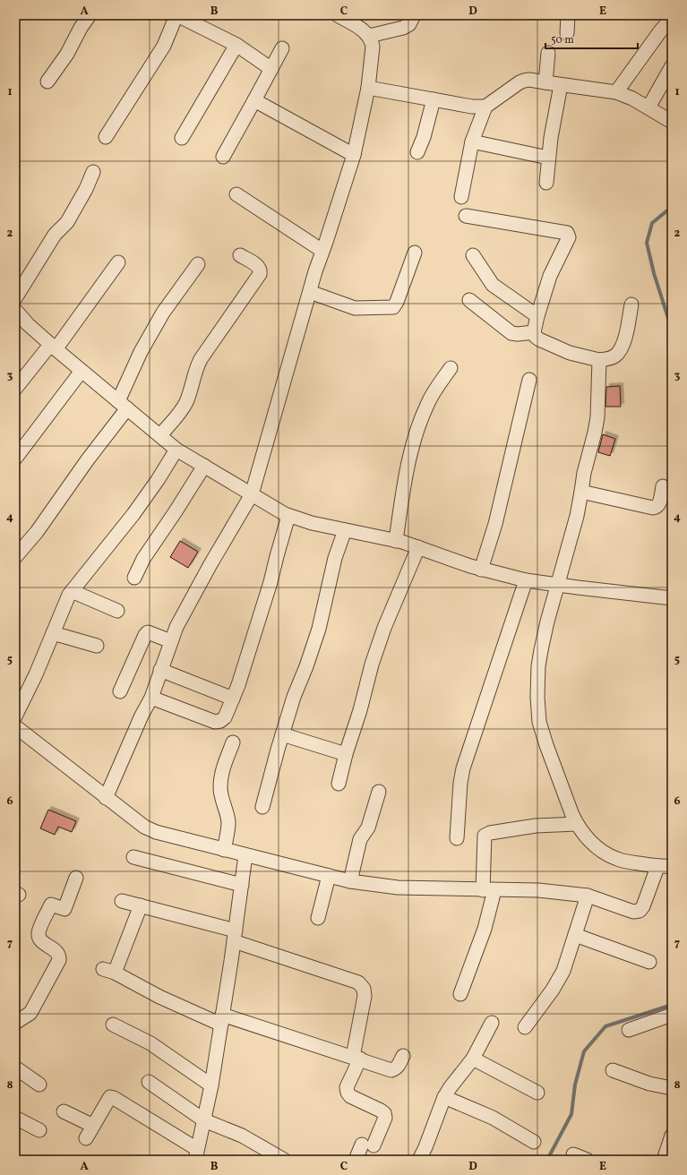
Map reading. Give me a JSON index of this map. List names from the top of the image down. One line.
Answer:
{"scale_bar":"50 m","grid":{"columns":["A","B","C","D","E"],"rows":["1","2","3","4","5","6","7","8"]}}
